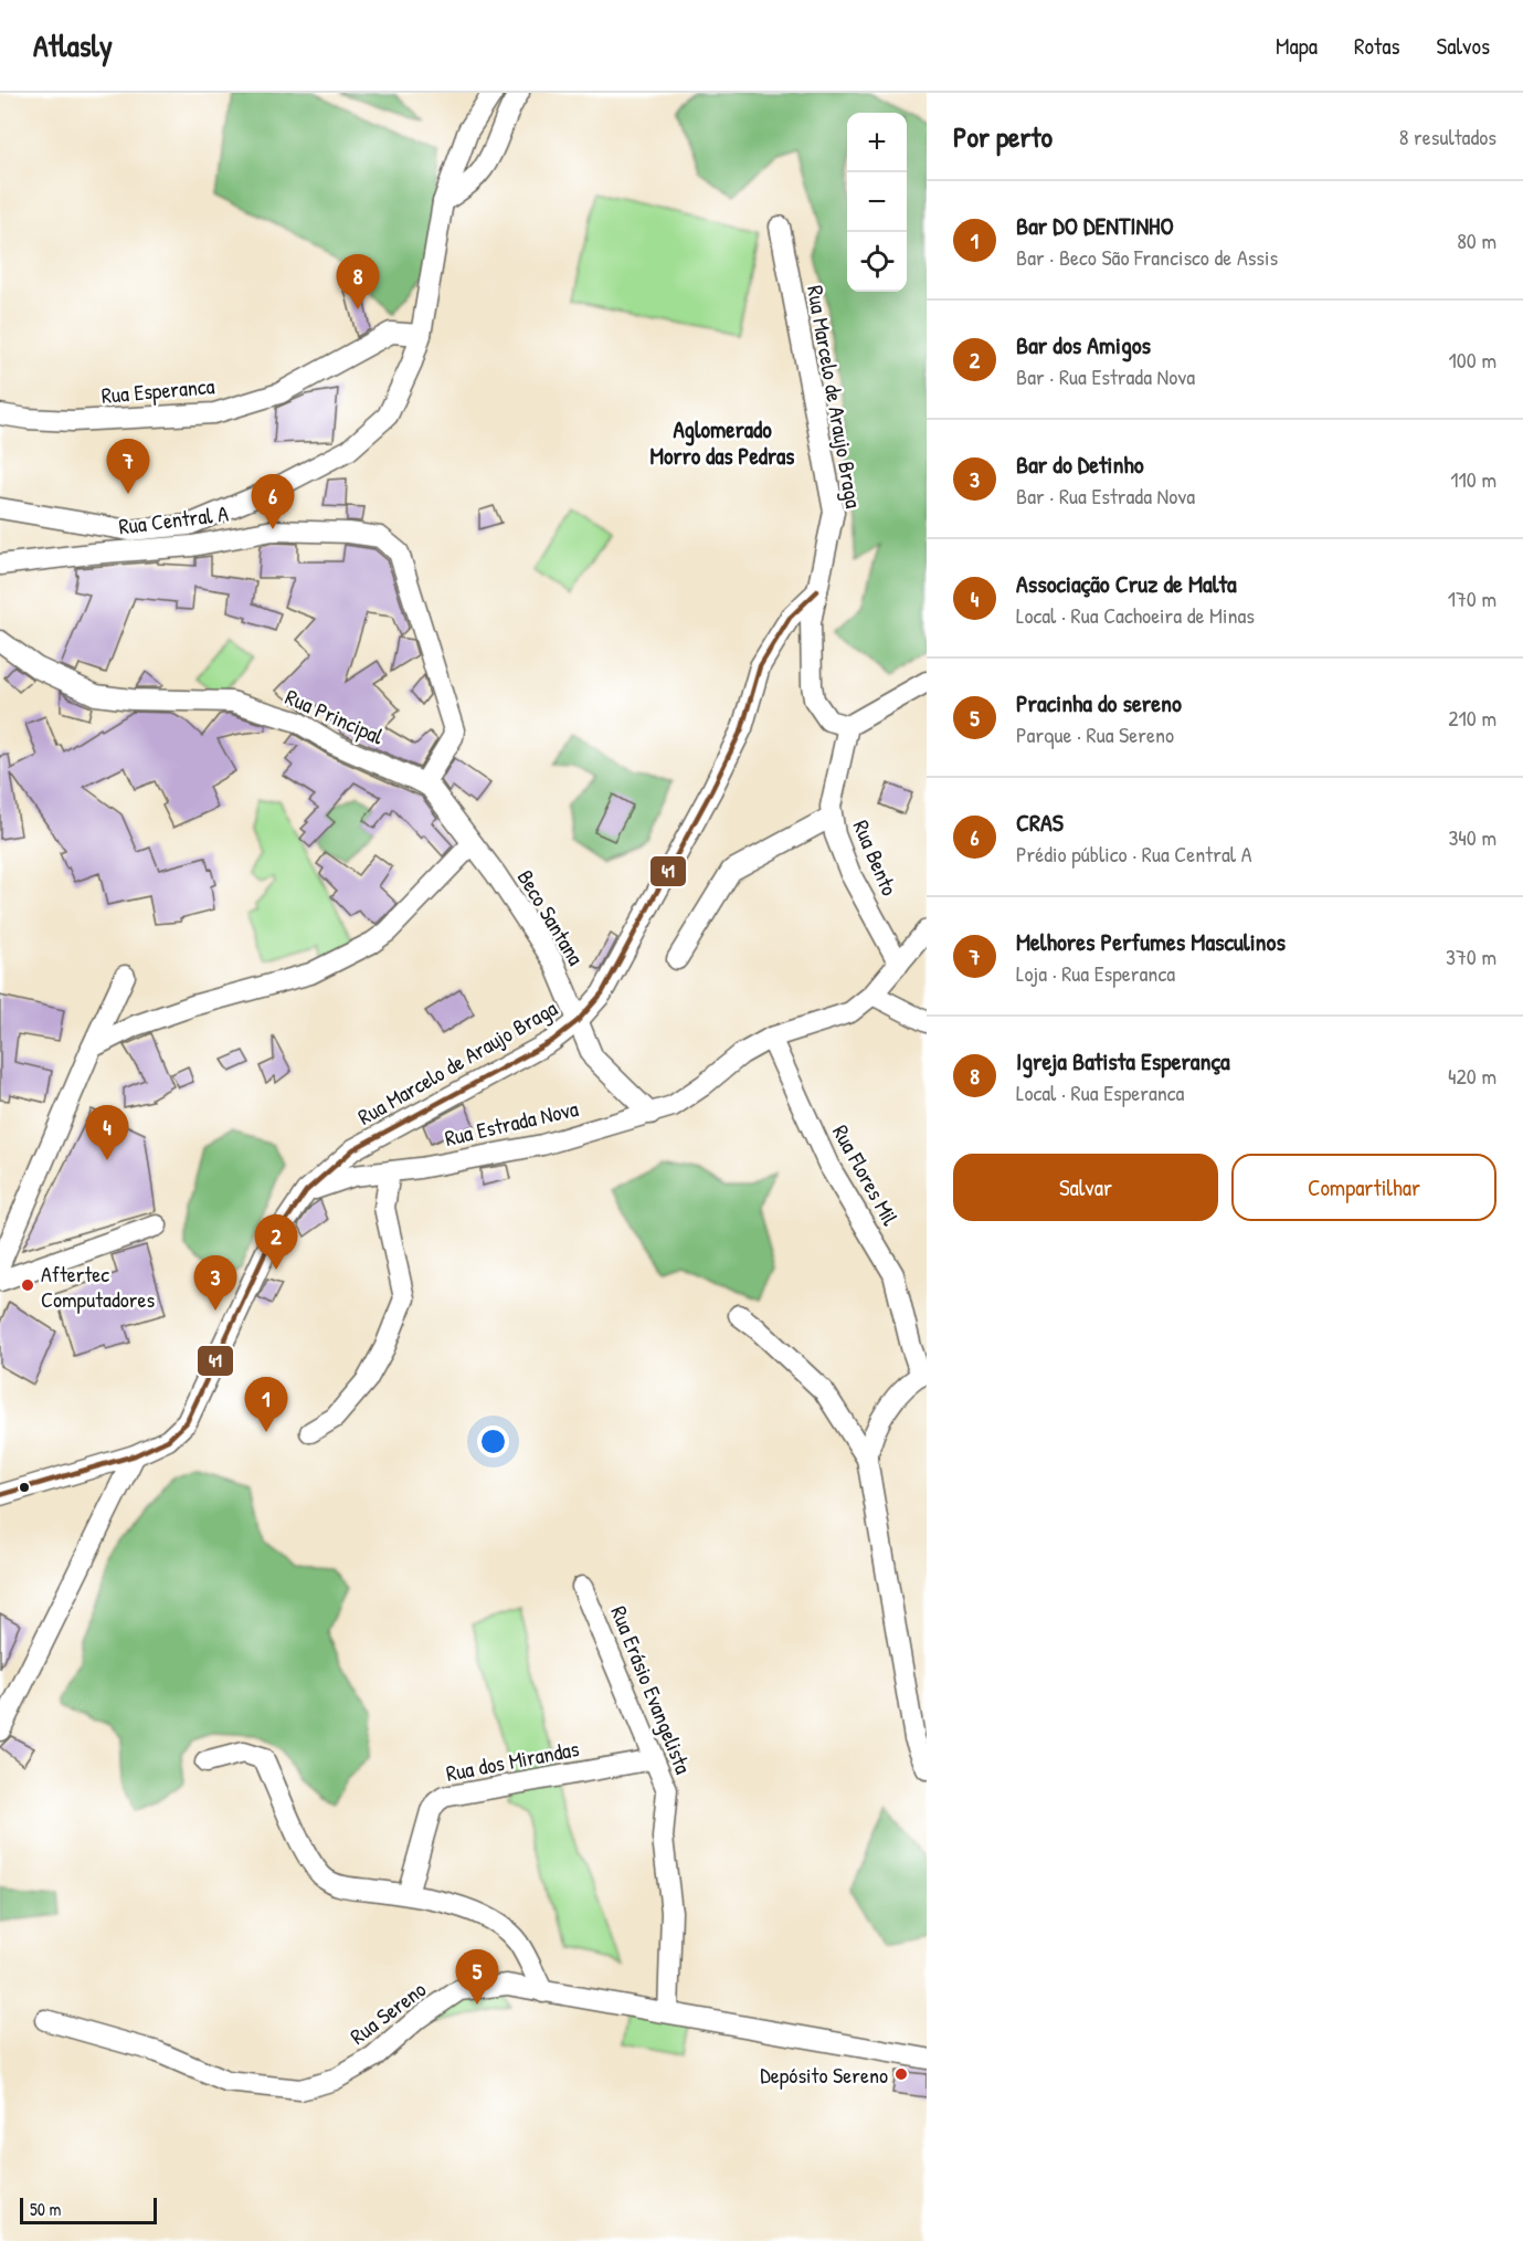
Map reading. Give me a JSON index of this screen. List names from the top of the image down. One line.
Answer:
{"streets":{"street":["Rua Esperanca","Rua Marcelo de Araujo Braga","Rua Central A","Rua Principal","Rua Bento","Beco Santana","Rua Estrada Nova","Rua Flores Mil","Rua Erásio Evangelista","Rua dos Mirandas","Rua Sereno"]},"crossings":[["Rua Marcelo de Araujo Braga","Beco Santana"],["Rua Marcelo de Araujo Braga","Rua Estrada Nova"],["Rua Central A","Rua Principal"],["Rua Principal","Beco Santana"],["Rua Bento","Rua Estrada Nova"],["Rua Estrada Nova","Rua Flores Mil"],["Rua Erásio Evangelista","Rua dos Mirandas"],["Rua Erásio Evangelista","Rua Sereno"]],"districts":["Aglomerado Morro das Pedras"],"places":["Aftertec Computadores","Depósito Sereno"],"lines":["transit line 41"],"scale_bar":"50 m","page":{"header":"Atlasly","nav":["Mapa","Rotas","Salvos"],"heading":["Por perto","8 resultados"],"map_buttons":["+","−"],"list":[{"mark":"1","name":"Bar DO DENTINHO","note":"Bar · Beco São Francisco de Assis","value":"80 m"},{"mark":"2","name":"Bar dos Amigos","note":"Bar · Rua Estrada Nova","value":"100 m"},{"mark":"3","name":"Bar do Detinho","note":"Bar · Rua Estrada Nova","value":"110 m"},{"mark":"4","name":"Associação Cruz de Malta","note":"Local · Rua Cachoeira de Minas","value":"170 m"},{"mark":"5","name":"Pracinha do sereno","note":"Parque · Rua Sereno","value":"210 m"},{"mark":"6","name":"CRAS","note":"Prédio público · Rua Central A","value":"340 m"},{"mark":"7","name":"Melhores Perfumes Masculinos","note":"Loja · Rua Esperanca","value":"370 m"},{"mark":"8","name":"Igreja Batista Esperança","note":"Local · Rua Esperanca","value":"420 m"}],"pins":["8","7","6","4","2","3","1","5"],"buttons":["Salvar","Compartilhar"],"scale":"50 m"}}
